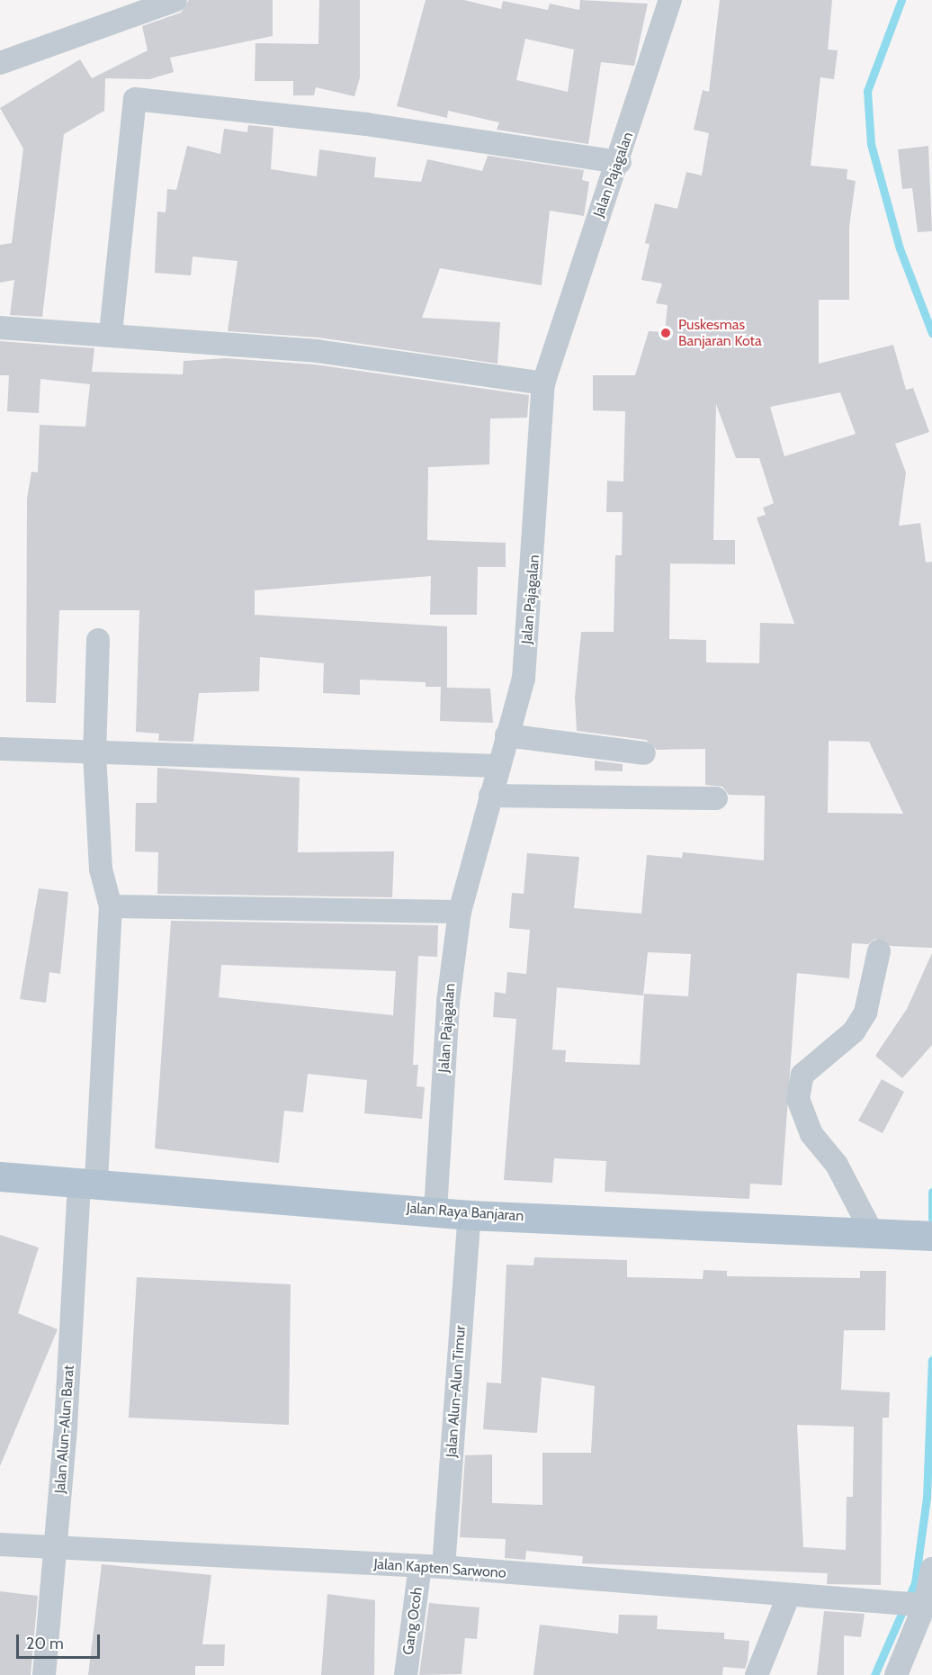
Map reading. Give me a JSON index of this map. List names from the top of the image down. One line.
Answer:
{"streets":{"main road":["Jalan Raya Banjaran"],"street":["Jalan Pajagalan","Jalan Alun-Alun Timur","Jalan Alun-Alun Barat","Jalan Kapten Sarwono","Gang Ocoh"]},"crossings":[["Jalan Pajagalan","Jalan Raya Banjaran"],["Jalan Raya Banjaran","Jalan Alun-Alun Timur"],["Jalan Raya Banjaran","Jalan Alun-Alun Barat"],["Jalan Alun-Alun Timur","Jalan Kapten Sarwono"],["Jalan Alun-Alun Barat","Jalan Kapten Sarwono"],["Jalan Kapten Sarwono","Gang Ocoh"]],"places":["Puskesmas Banjaran Kota"],"scale_bar":"20 m"}
